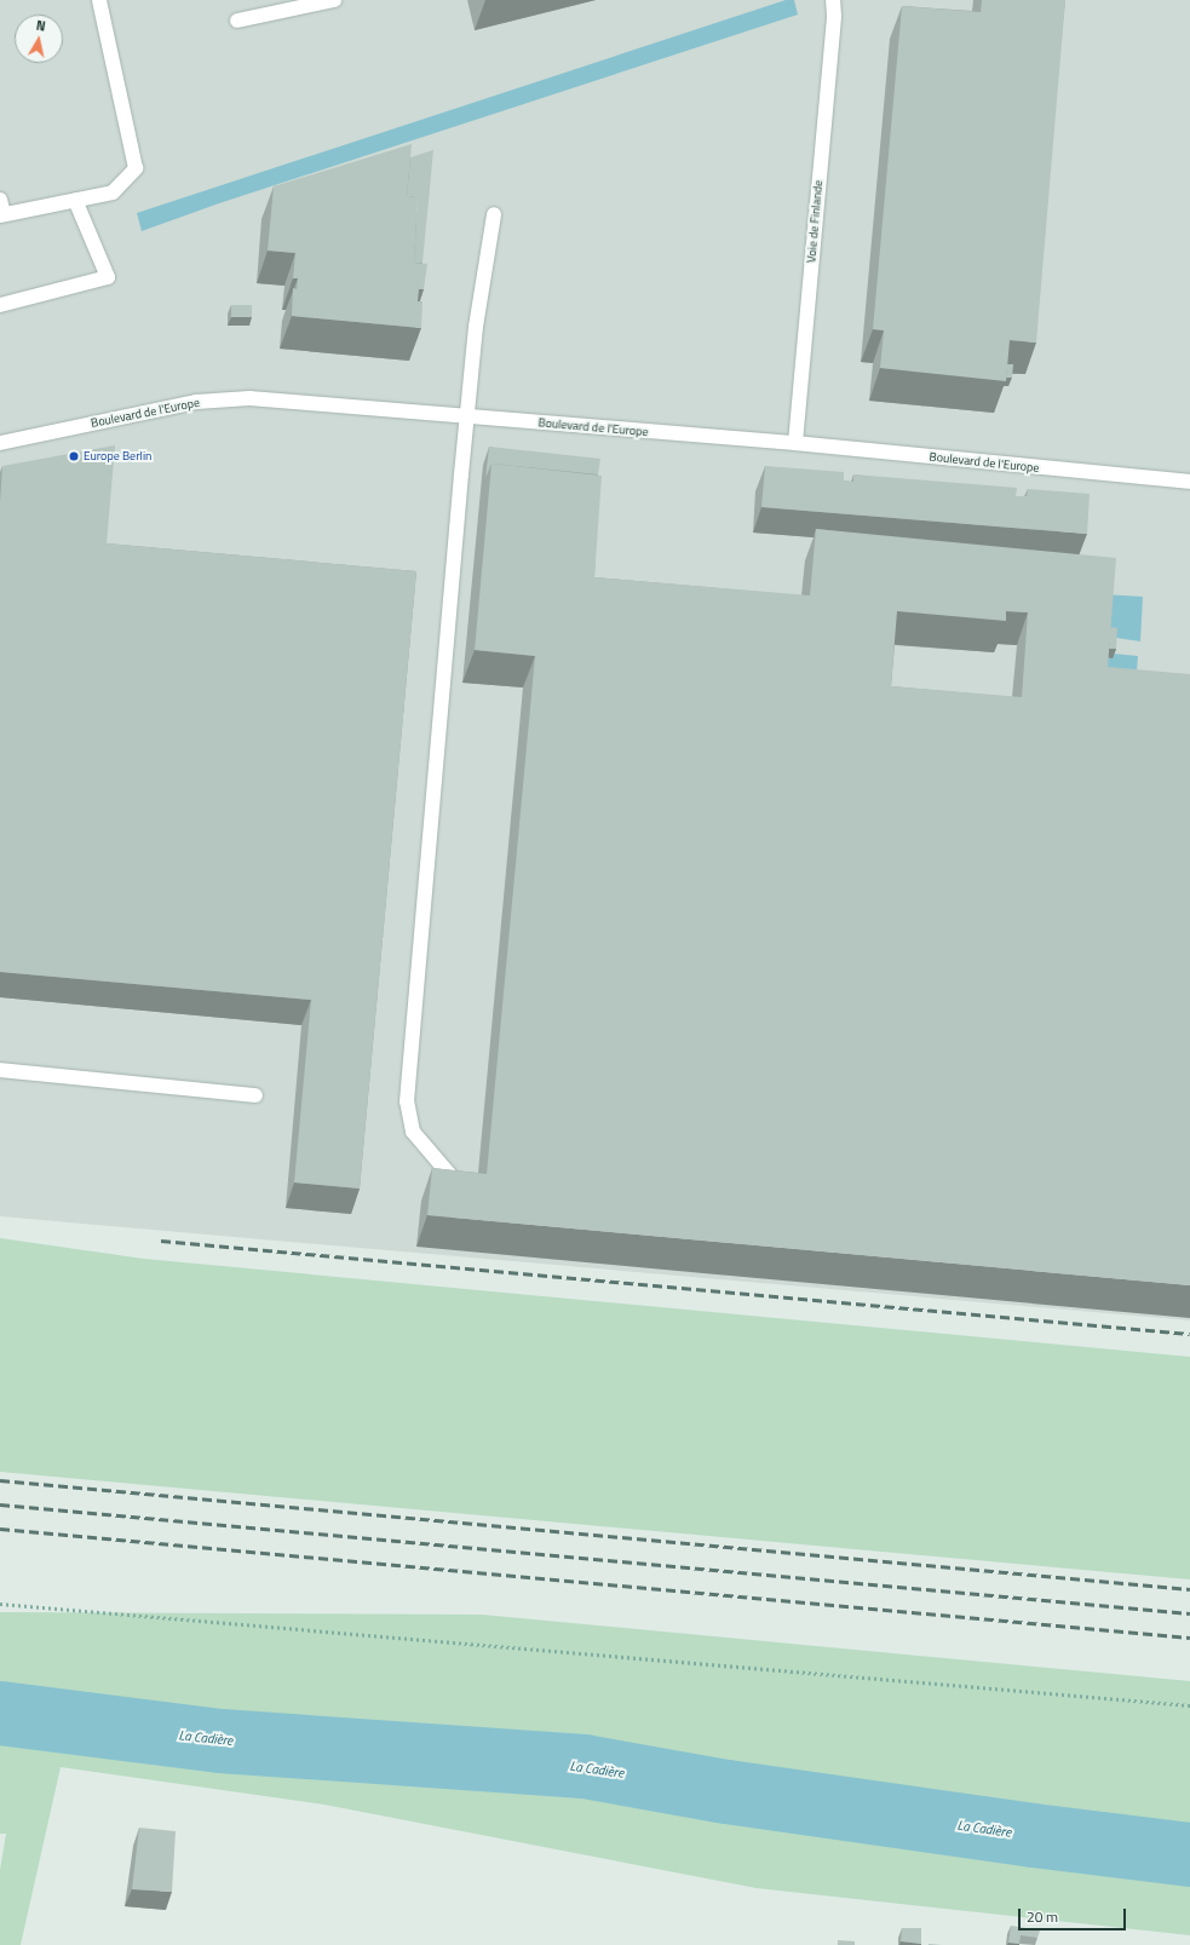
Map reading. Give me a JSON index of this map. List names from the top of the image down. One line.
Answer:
{"streets":{"street":["Voie de Finlande","Boulevard de l'Europe"]},"crossings":[["Voie de Finlande","Boulevard de l'Europe"]],"water":["La Cadière"],"places":["Europe Berlin"],"scale_bar":"20 m","north":"top"}
